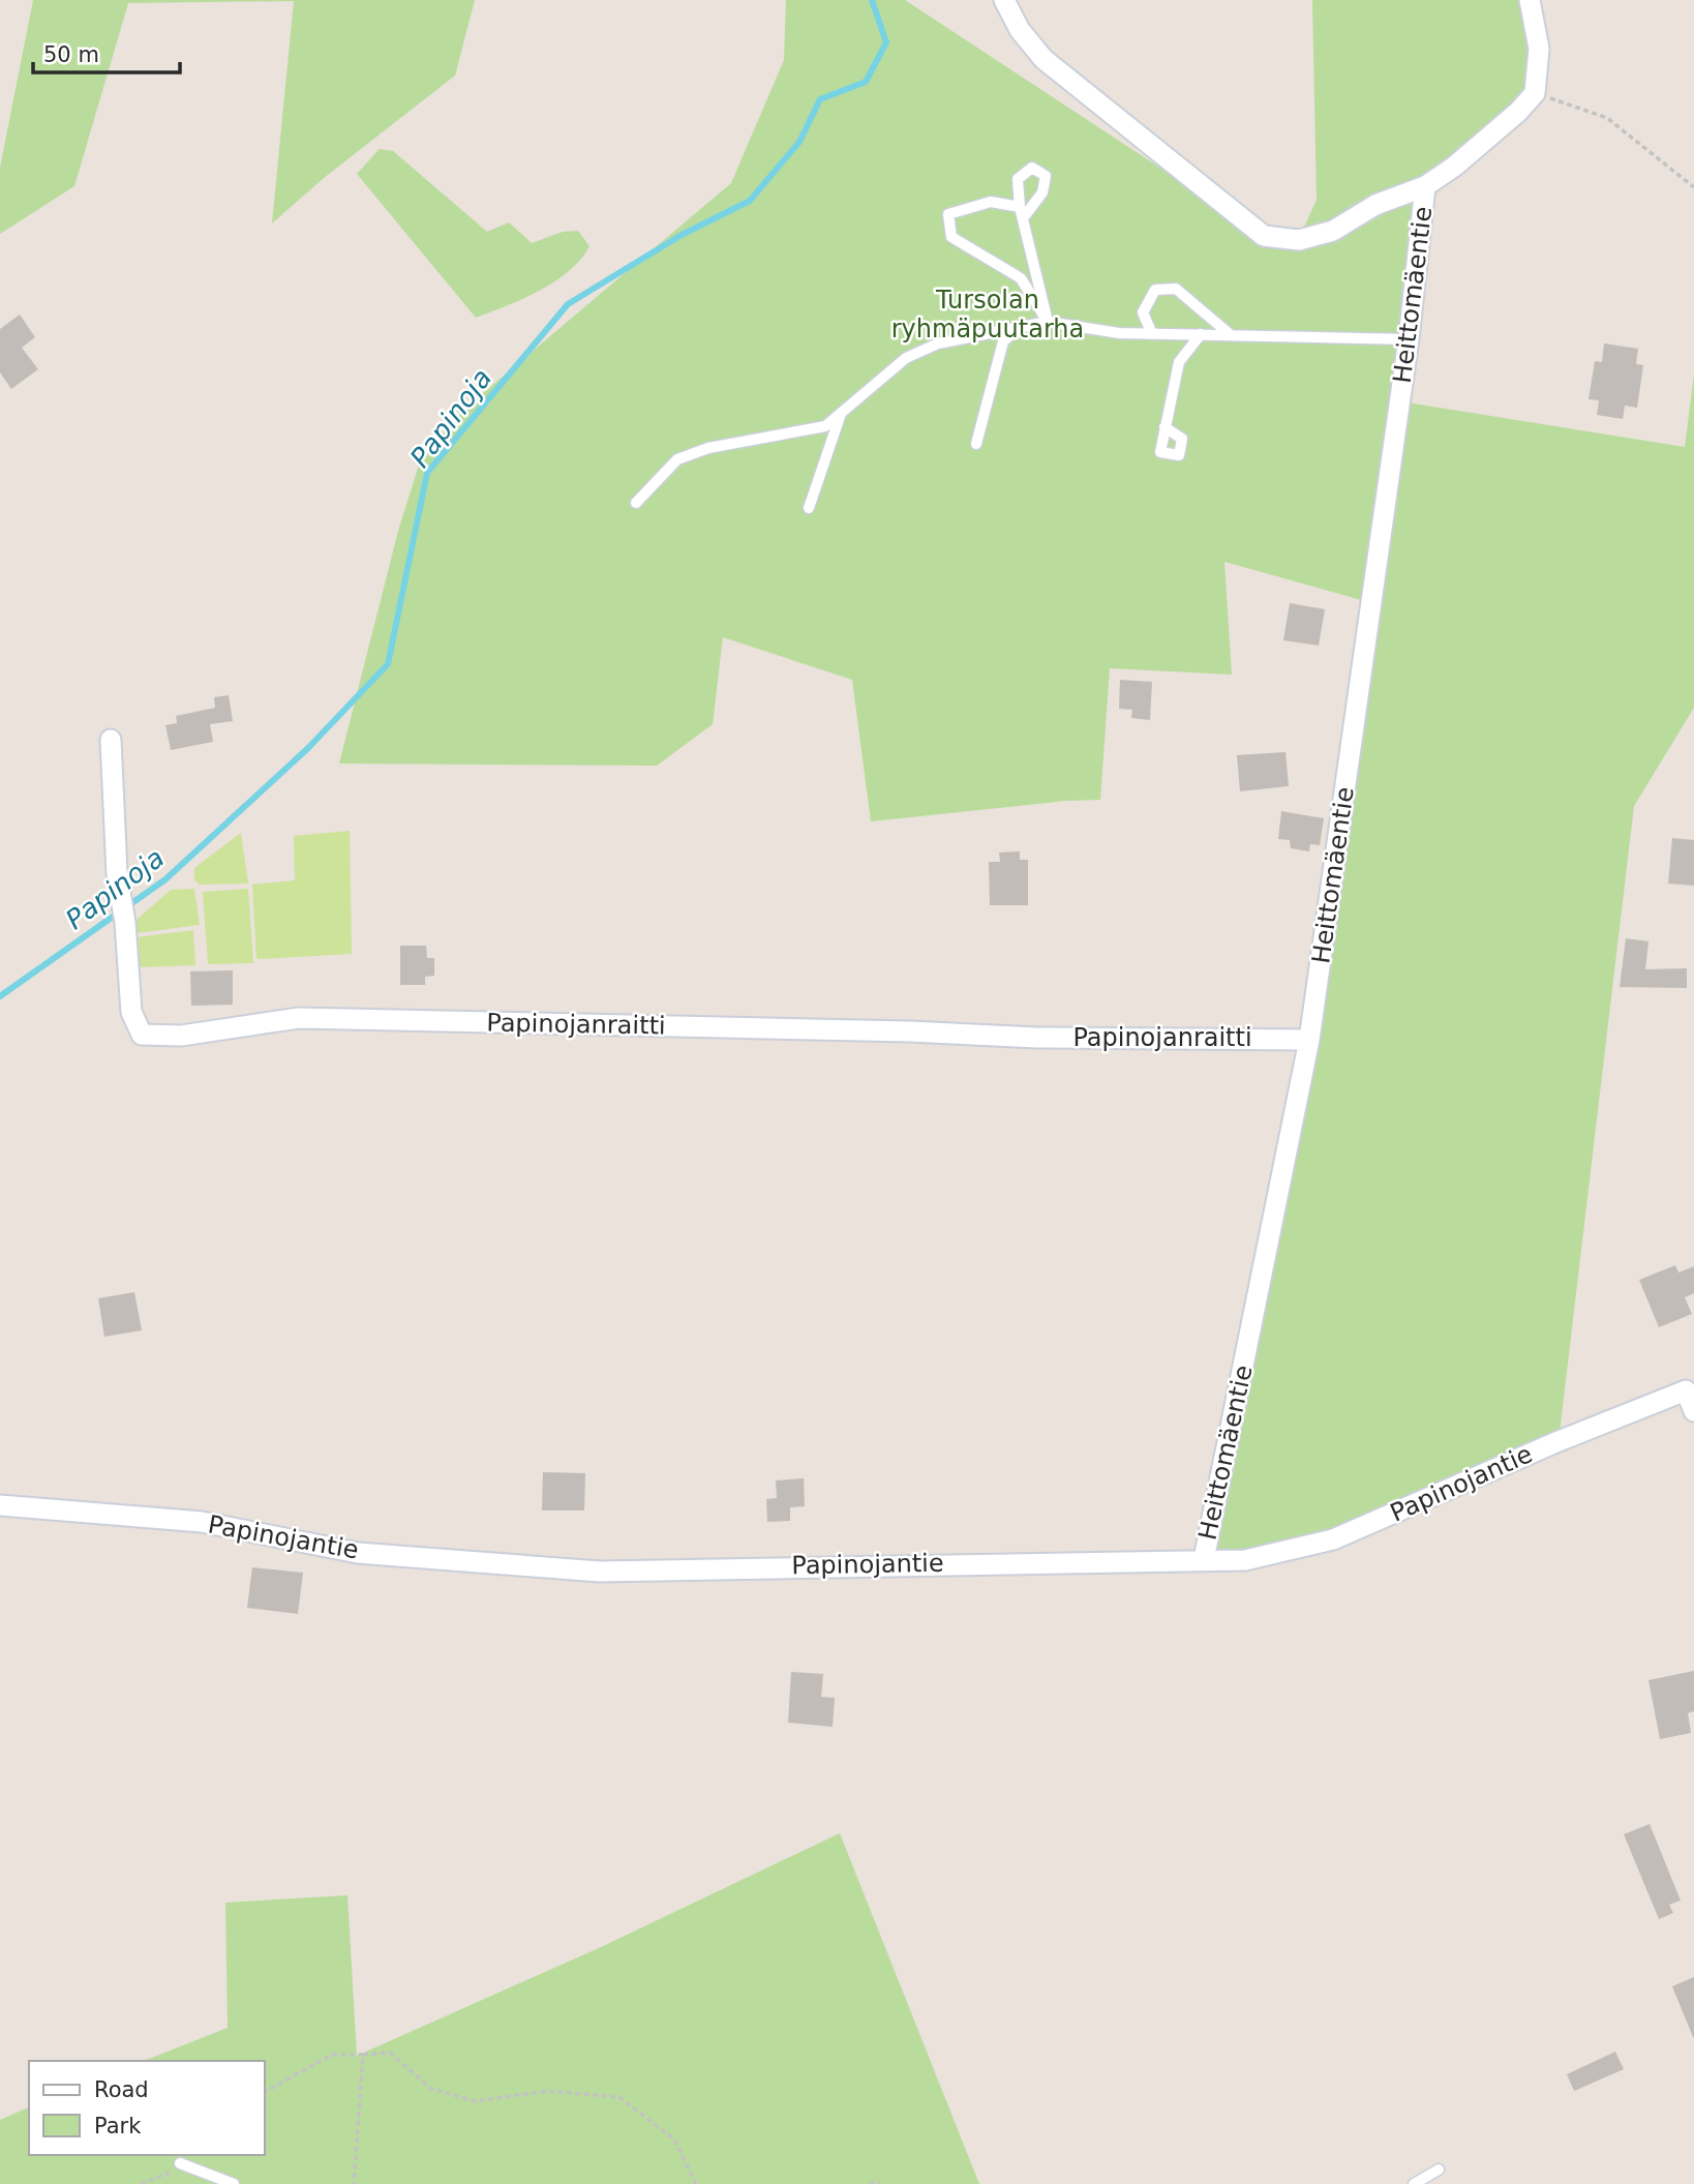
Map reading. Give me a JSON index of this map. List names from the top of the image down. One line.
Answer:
{"streets":{"street":["Heittomäentie","Papinojanraitti","Papinojantie"]},"crossings":[["Heittomäentie","Papinojanraitti"],["Heittomäentie","Papinojantie"]],"water":["Papinoja"],"parks":["Tursolan ryhmäpuutarha"],"legend":["Road","Park"],"scale_bar":"50 m"}
